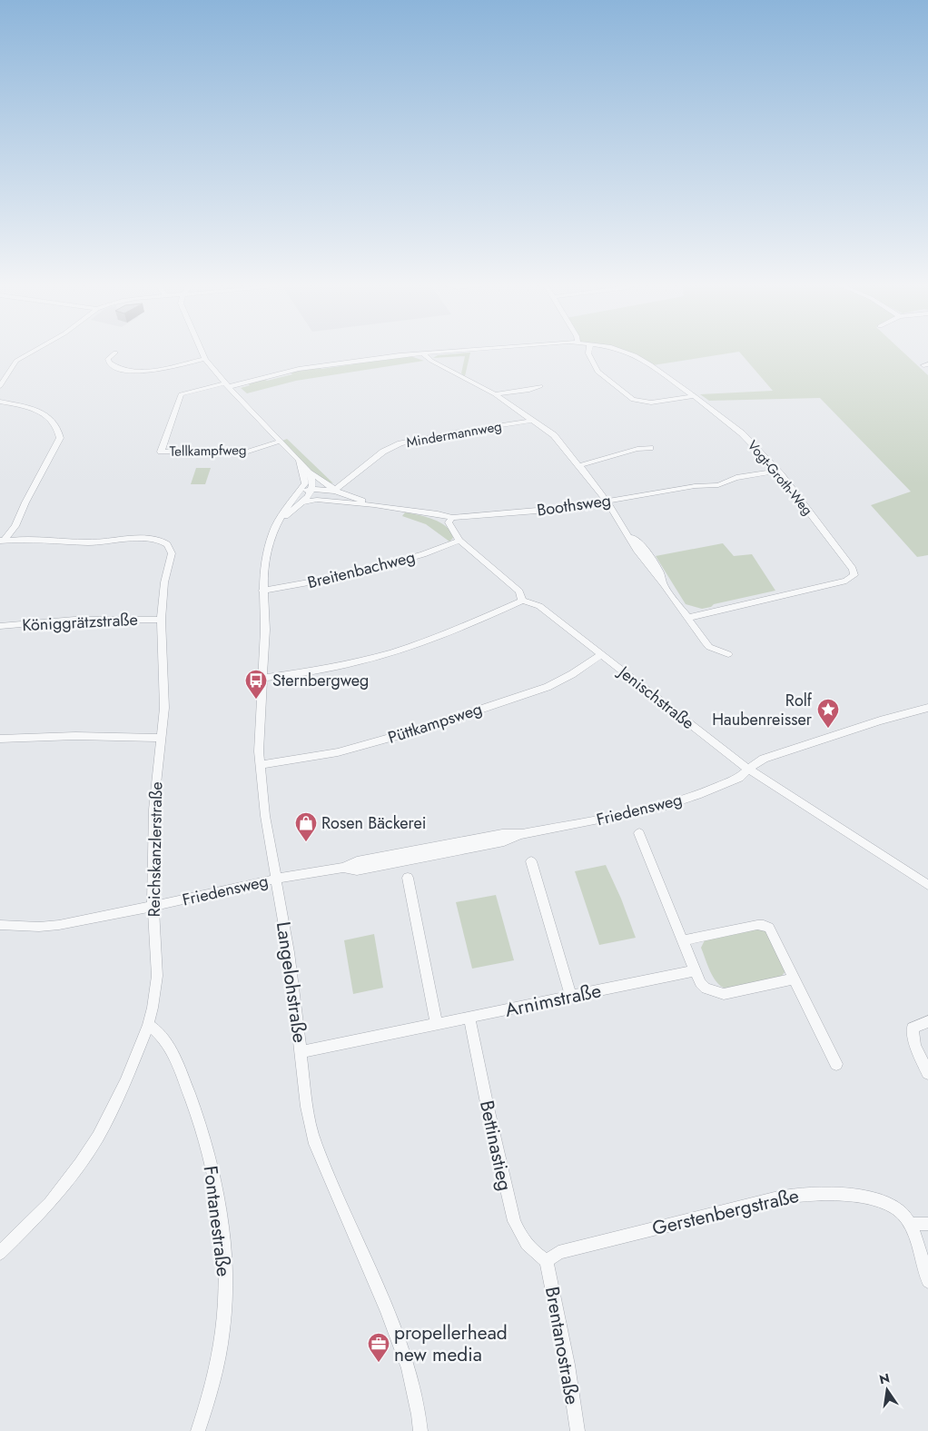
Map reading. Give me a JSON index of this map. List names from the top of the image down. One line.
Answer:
{"streets":{"street":["Mindermannweg","Tellkampfweg","Vogt-Groth-Weg","Boothsweg","Breitenbachweg","Königgrätzstraße","Jenischstraße","Püttkampsweg","Friedensweg","Reichskanzlerstraße","Langelohstraße","Arnimstraße","Bettinastieg","Gerstenbergstraße","Fontanestraße","Brentanostraße"]},"crossings":[["Tellkampfweg","Vogt-Groth-Weg"],["Vogt-Groth-Weg","Boothsweg"],["Boothsweg","Jenischstraße"],["Breitenbachweg","Jenischstraße"],["Breitenbachweg","Langelohstraße"],["Königgrätzstraße","Reichskanzlerstraße"],["Jenischstraße","Püttkampsweg"],["Jenischstraße","Friedensweg"],["Püttkampsweg","Langelohstraße"],["Friedensweg","Reichskanzlerstraße"],["Friedensweg","Langelohstraße"],["Reichskanzlerstraße","Fontanestraße"],["Langelohstraße","Arnimstraße"],["Arnimstraße","Bettinastieg"],["Bettinastieg","Gerstenbergstraße"],["Bettinastieg","Brentanostraße"],["Gerstenbergstraße","Brentanostraße"]],"places":{"bus stop":["Sternbergweg"],"place":["Rolf Haubenreisser"],"shop":["Rosen Bäckerei"],"office":["propellerhead new media"]},"north":"top"}
